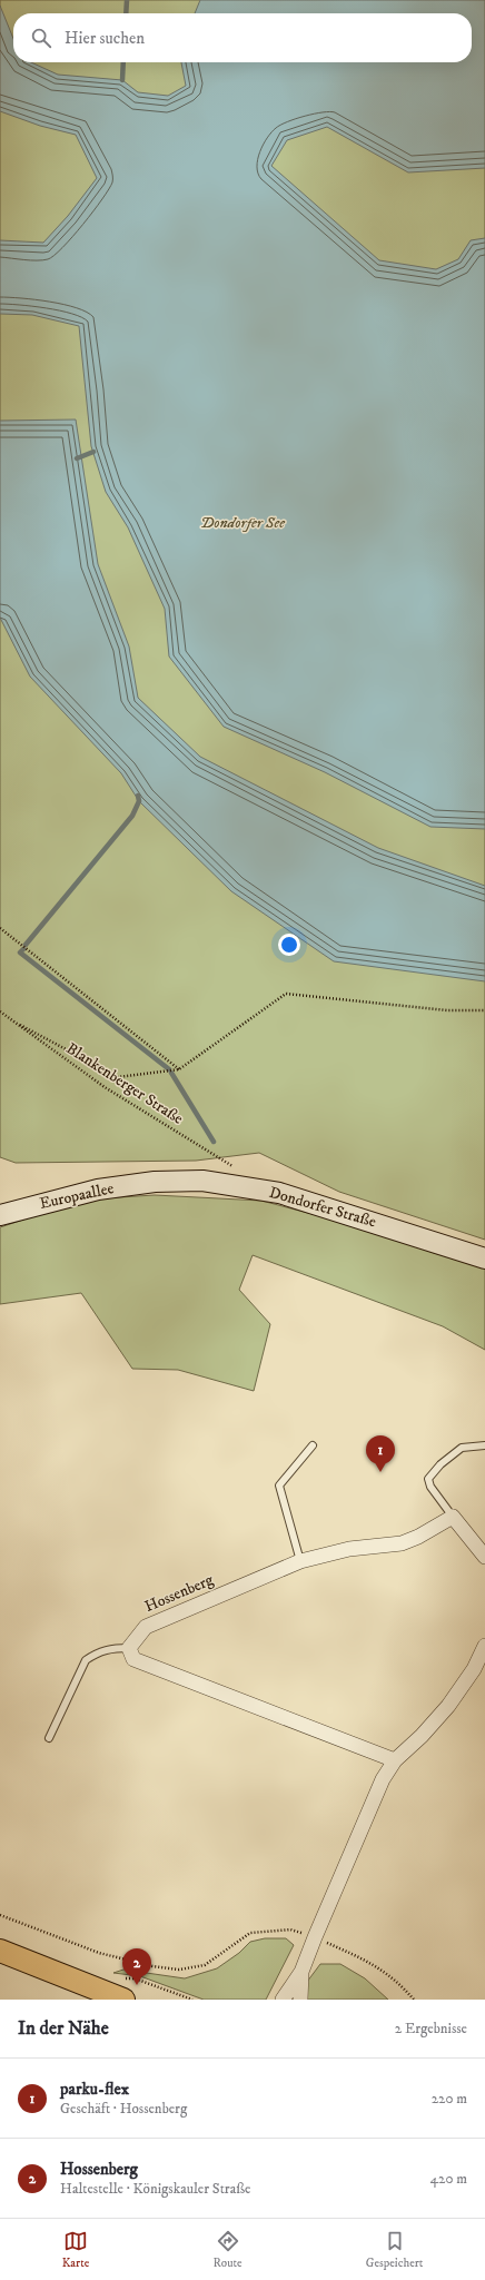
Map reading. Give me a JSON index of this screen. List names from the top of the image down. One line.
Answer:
{"streets":{"main road":["Europaallee","Dondorfer Straße"],"street":["Hossenberg"],"path":["Blankenberger Straße"]},"crossings":[["Europaallee","Dondorfer Straße"]],"parks":["Dondorfer See"],"page":{"search":"Hier suchen","pins":["1","2"],"heading":["In der Nähe","2 Ergebnisse"],"list":[{"mark":"1","name":"parku-flex","note":"Geschäft · Hossenberg","value":"220 m"},{"mark":"2","name":"Hossenberg","note":"Haltestelle · Königskauler Straße","value":"420 m"}],"nav":["Karte","Route","Gespeichert"]}}
